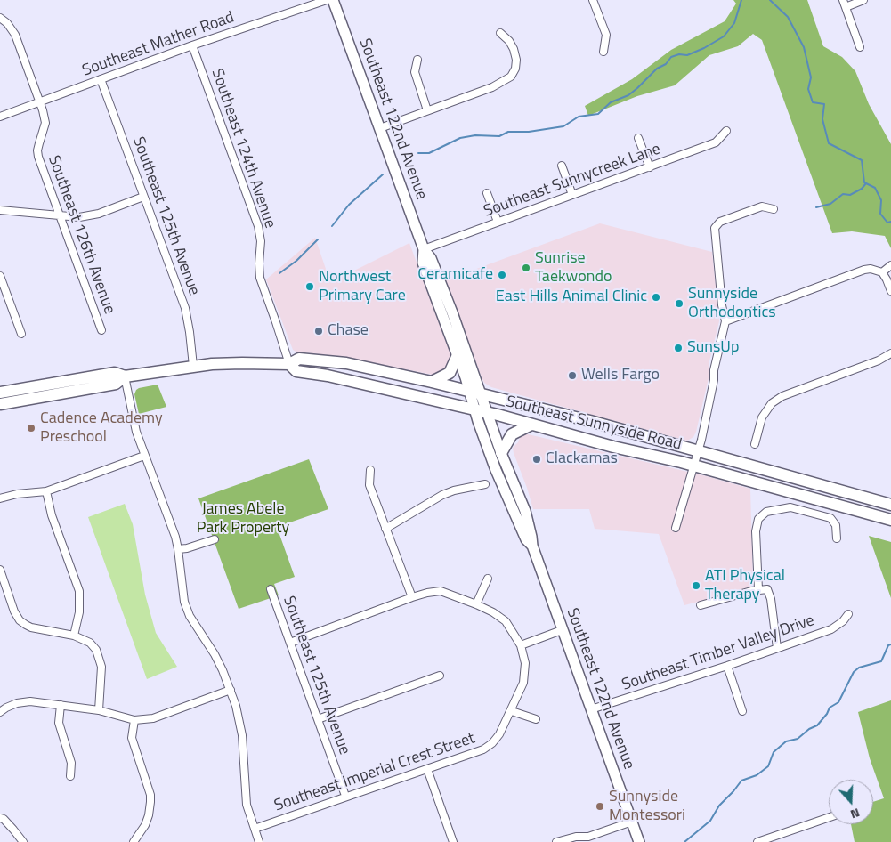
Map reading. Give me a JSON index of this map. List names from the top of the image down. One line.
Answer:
{"streets":{"main road":["Southeast 122nd Avenue","Southeast Sunnyside Road"],"street":["Southeast Mather Road","Southeast 124th Avenue","Southeast Sunnycreek Lane","Southeast 125th Avenue","Southeast 126th Avenue","Southeast Timber Valley Drive","Southeast Imperial Crest Street"]},"crossings":[["Southeast Mather Road","Southeast 124th Avenue"],["Southeast Mather Road","Southeast 125th Avenue"],["Southeast Mather Road","Southeast 126th Avenue"],["Southeast 122nd Avenue","Southeast Sunnycreek Lane"],["Southeast 122nd Avenue","Southeast Sunnyside Road"],["Southeast 122nd Avenue","Southeast Timber Valley Drive"],["Southeast 124th Avenue","Southeast Sunnyside Road"],["Southeast 125th Avenue","Southeast Sunnyside Road"],["Southeast 125th Avenue","Southeast Imperial Crest Street"]],"parks":["James Abele Park Property"],"places":["Sunrise Taekwondo","Ceramicafe","Northwest Primary Care","East Hills Animal Clinic","Sunnyside Orthodontics","Chase","SunsUp","Wells Fargo","Cadence Academy Preschool","Clackamas","ATI Physical Therapy","Sunnyside Montessori"],"north":"bottom"}
